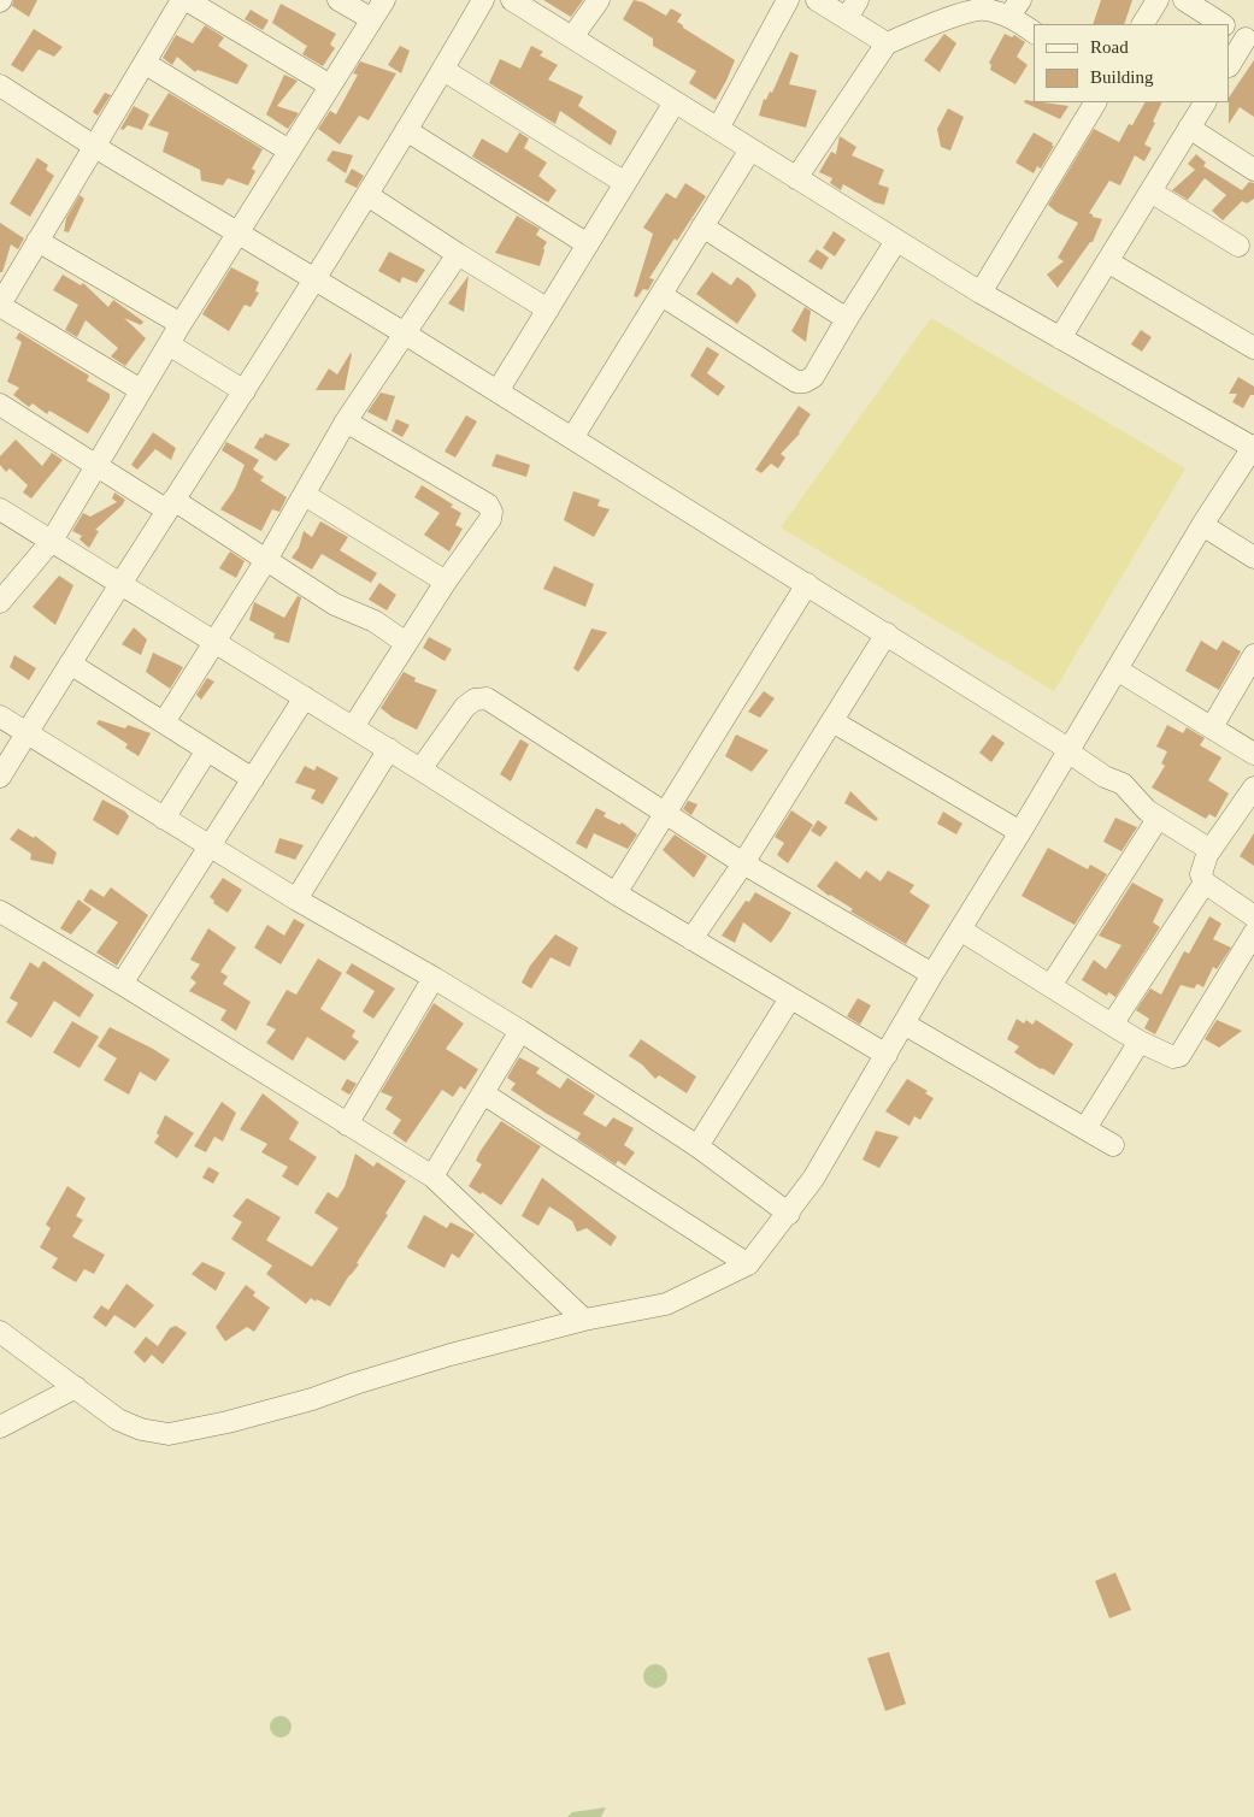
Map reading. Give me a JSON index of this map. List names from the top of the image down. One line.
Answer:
{"legend":["Road","Building"]}
